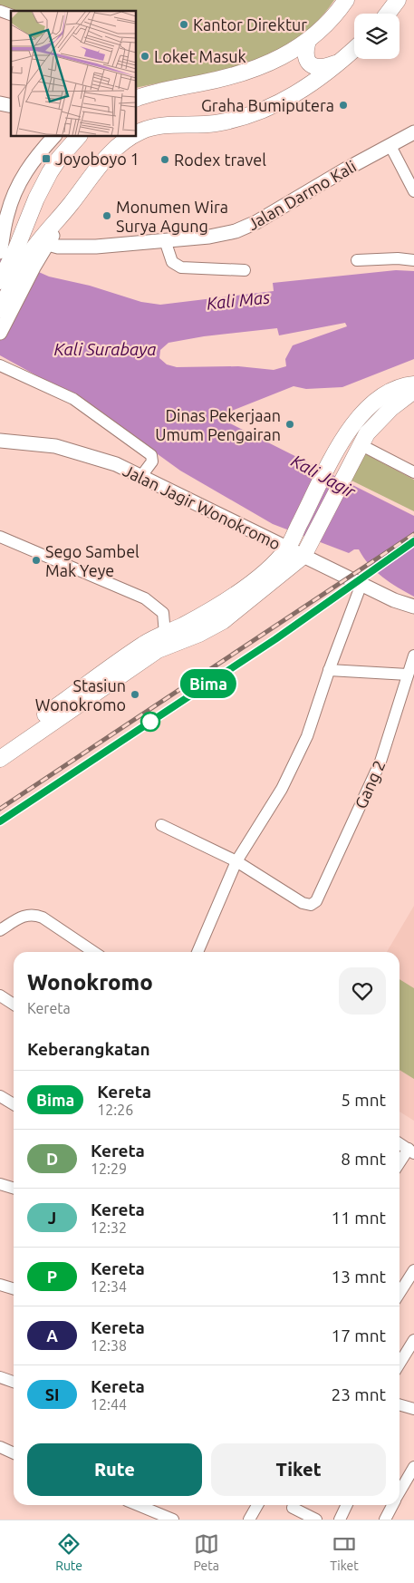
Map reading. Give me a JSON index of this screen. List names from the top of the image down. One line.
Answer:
{"streets":{"main road":["Jalan Darmo Kali","Jalan Jagir Wonokromo"],"street":["Gang 2"]},"water":["Kali Mas","Kali Surabaya","Kali Jagir"],"places":{"other":["Kantor Direktur","Loket Masuk","Graha Bumiputera","Rodex travel","Monumen Wira Surya Agung","Dinas Pekerjaan Umum Pengairan","Sego Sambel Mak Yeye","Stasiun Wonokromo"],"transit":["Joyoboyo 1"]},"page":{"on_map":"Bima","heading":[["Wonokromo","Kereta"],"Keberangkatan"],"list":[{"mark":"Bima","name":"Kereta","note":"12:26","value":"5 mnt"},{"mark":"D","name":"Kereta","note":"12:29","value":"8 mnt"},{"mark":"J","name":"Kereta","note":"12:32","value":"11 mnt"},{"mark":"P","name":"Kereta","note":"12:34","value":"13 mnt"},{"mark":"A","name":"Kereta","note":"12:38","value":"17 mnt"},{"mark":"SI","name":"Kereta","note":"12:44","value":"23 mnt"}],"buttons":["Rute","Tiket"],"tabs":["Rute","Peta","Tiket"]}}
